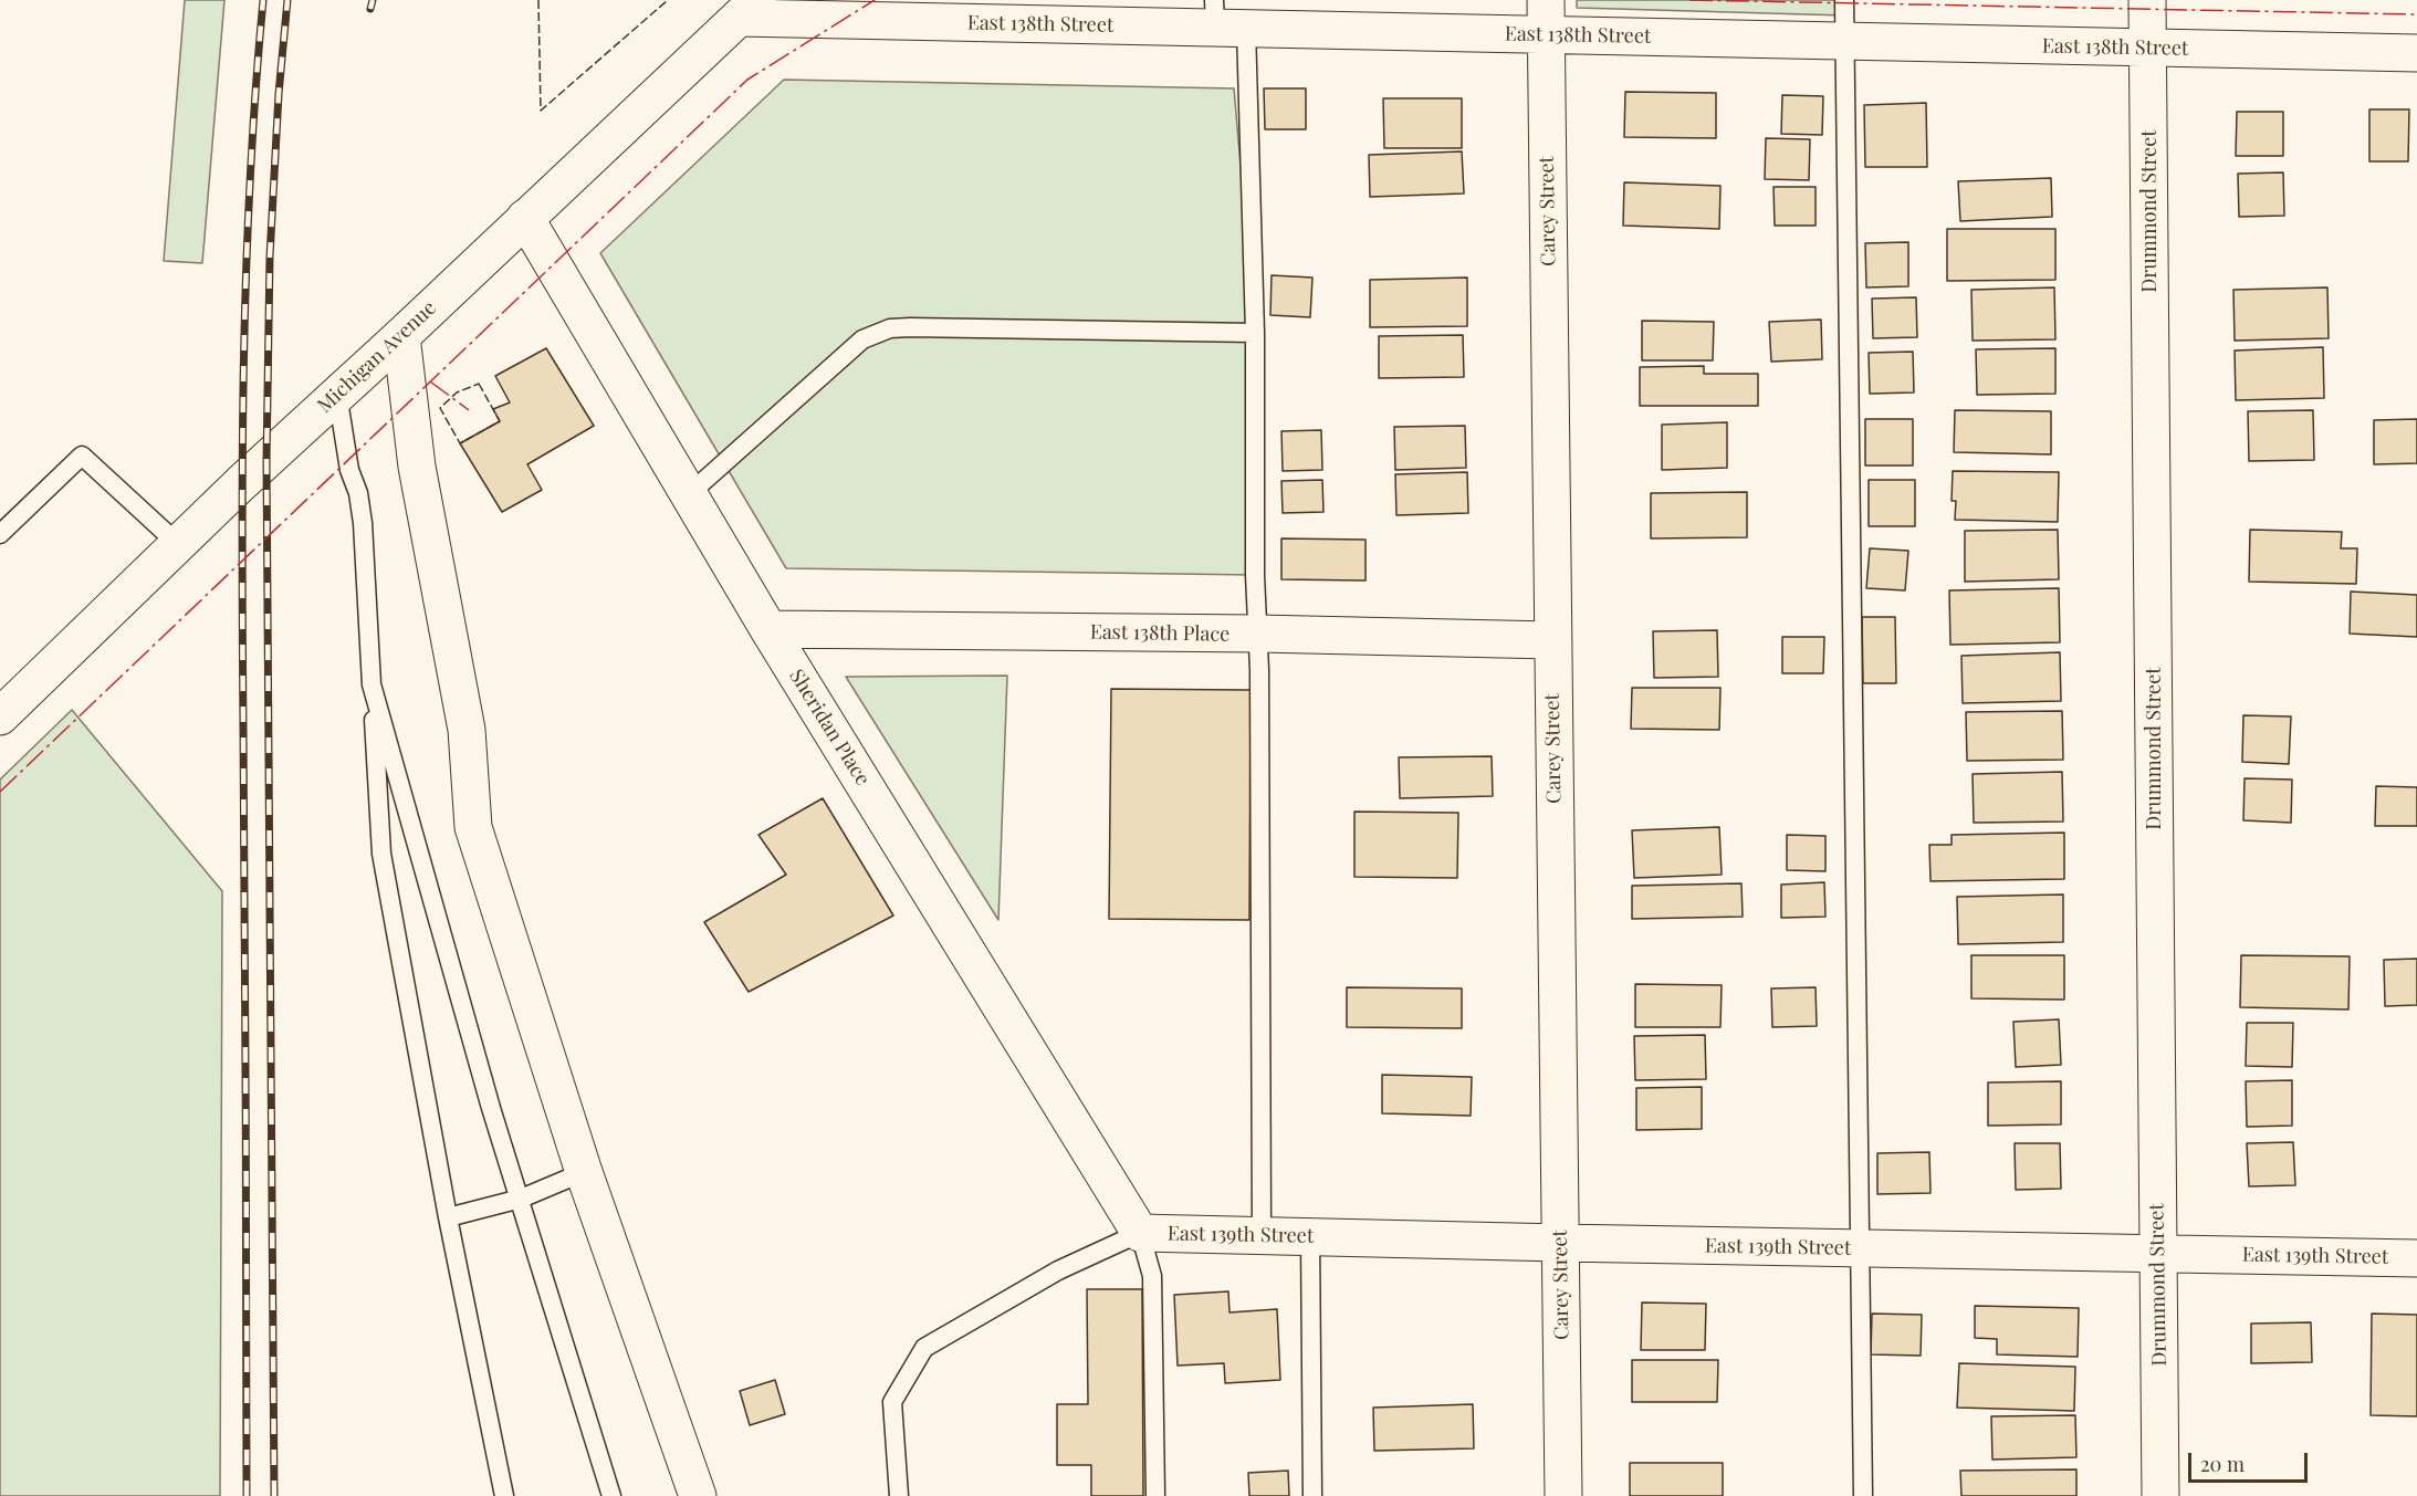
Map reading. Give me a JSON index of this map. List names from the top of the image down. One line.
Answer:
{"streets":{"street":["East 138th Street","Carey Street","Drummond Street","Michigan Avenue","East 138th Place","Sheridan Place","East 139th Street"]},"crossings":[["East 138th Street","Carey Street"],["East 138th Street","Drummond Street"],["East 138th Street","Michigan Avenue"],["Carey Street","East 138th Place"],["Carey Street","East 139th Street"],["Drummond Street","East 139th Street"],["Michigan Avenue","Sheridan Place"],["East 138th Place","Sheridan Place"],["Sheridan Place","East 139th Street"]],"scale_bar":"20 m"}
